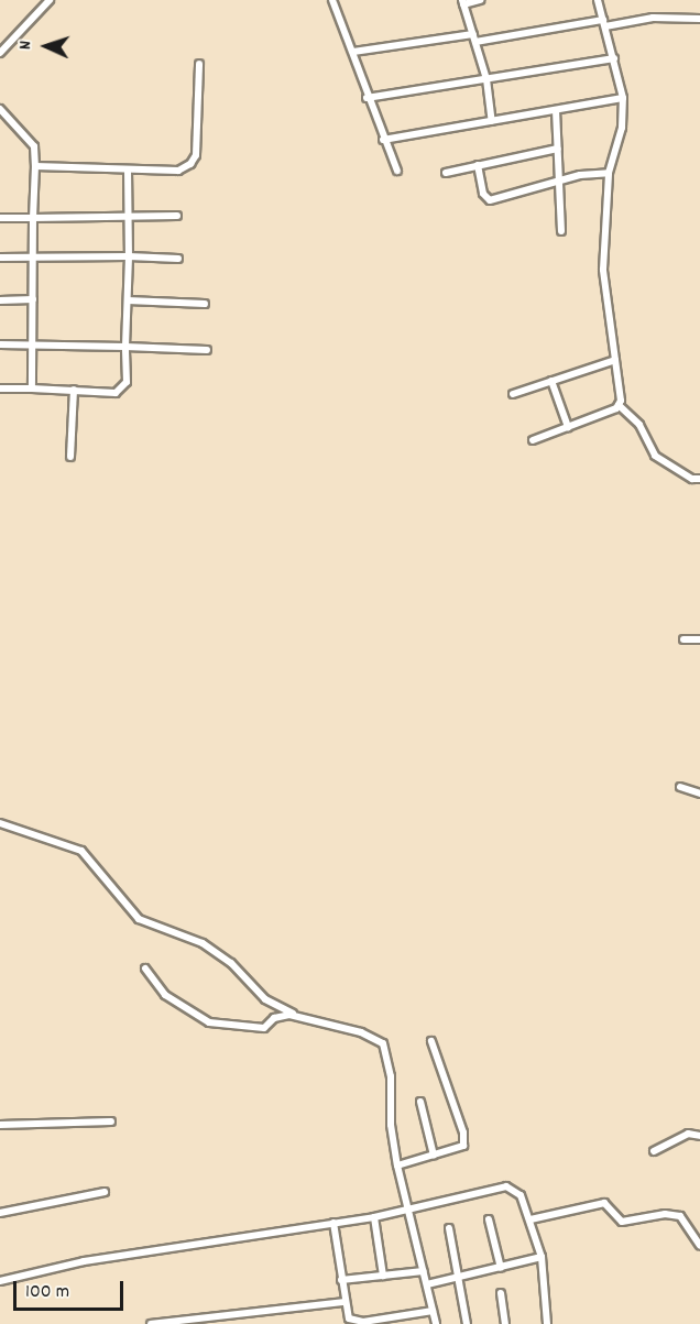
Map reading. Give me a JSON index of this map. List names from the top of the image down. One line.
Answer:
{"scale_bar":"100 m","north":"left"}
